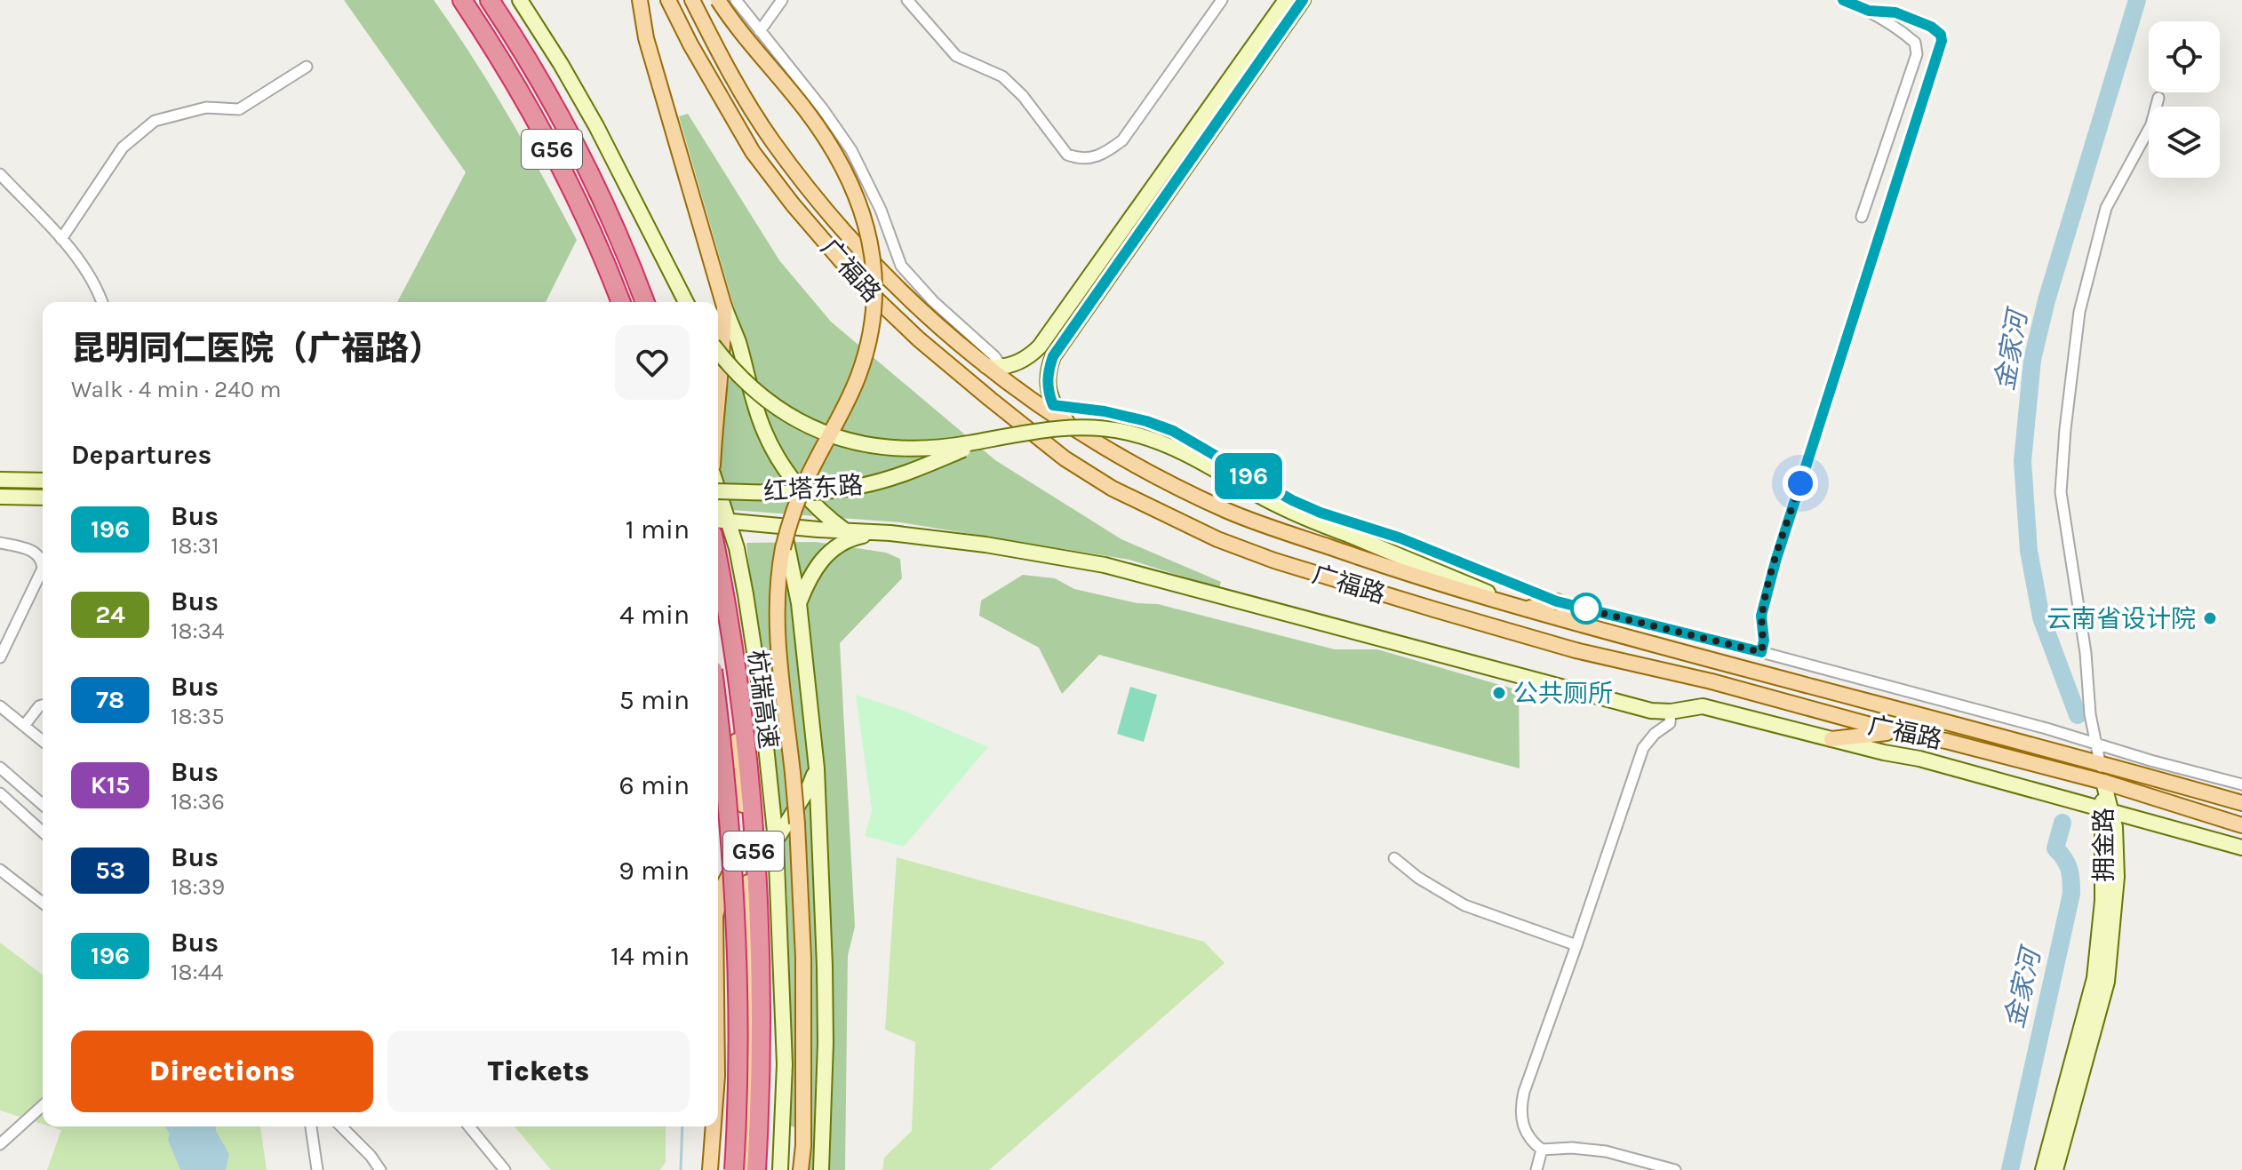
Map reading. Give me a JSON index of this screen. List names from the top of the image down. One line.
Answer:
{"streets":{"highway":["G56","杭瑞高速"],"main road":["广福路","红塔东路","拥金路"]},"crossings":[["广福路","拥金路"]],"water":["金家河"],"places":["云南省设计院","公共厕所"],"lines":["bus line 196"],"page":{"on_map":"196","heading":[["昆明同仁医院（广福路）","Walk · 4 min · 240 m"],"Departures"],"list":[{"mark":"196","name":"Bus","note":"18:31","value":"1 min"},{"mark":"24","name":"Bus","note":"18:34","value":"4 min"},{"mark":"78","name":"Bus","note":"18:35","value":"5 min"},{"mark":"K15","name":"Bus","note":"18:36","value":"6 min"},{"mark":"53","name":"Bus","note":"18:39","value":"9 min"},{"mark":"196","name":"Bus","note":"18:44","value":"14 min"}],"buttons":["Directions","Tickets"]}}
